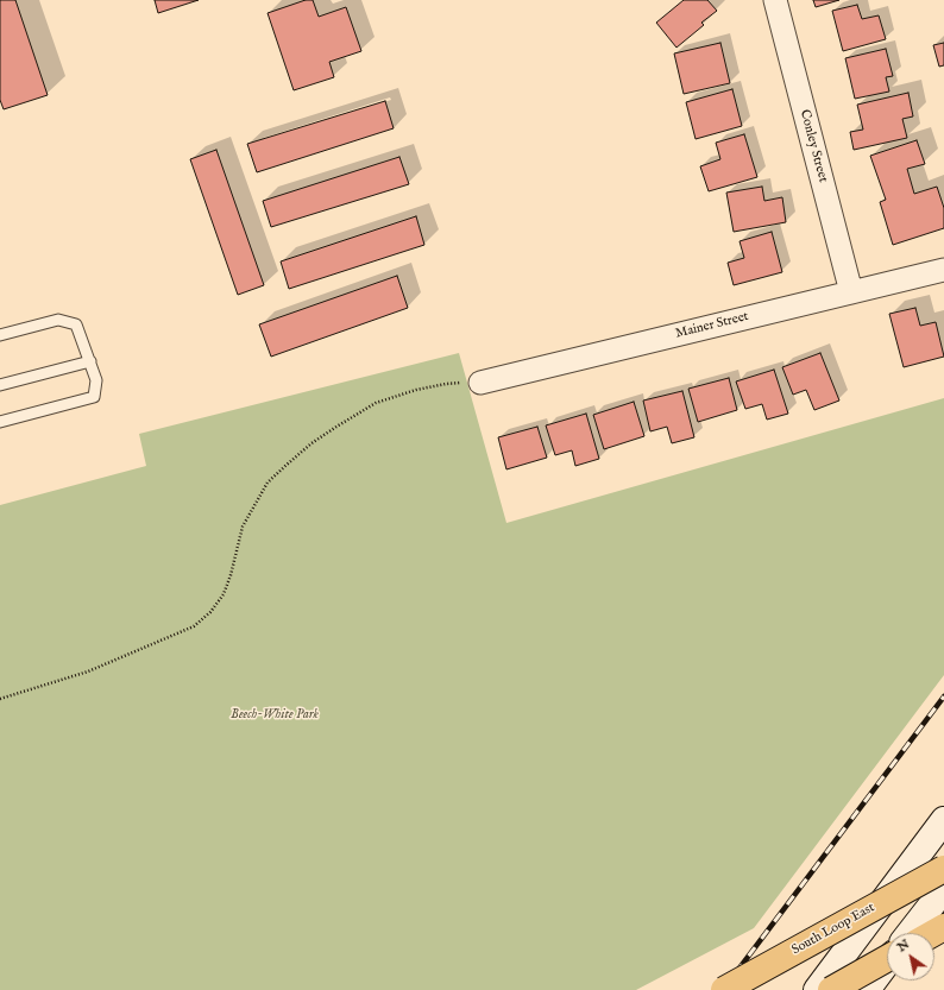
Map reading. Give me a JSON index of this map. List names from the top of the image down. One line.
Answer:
{"streets":{"highway":["South Loop East"],"street":["Conley Street","Mainer Street"]},"crossings":[["Conley Street","Mainer Street"]],"parks":["Beech-White Park"],"north":"top left"}
